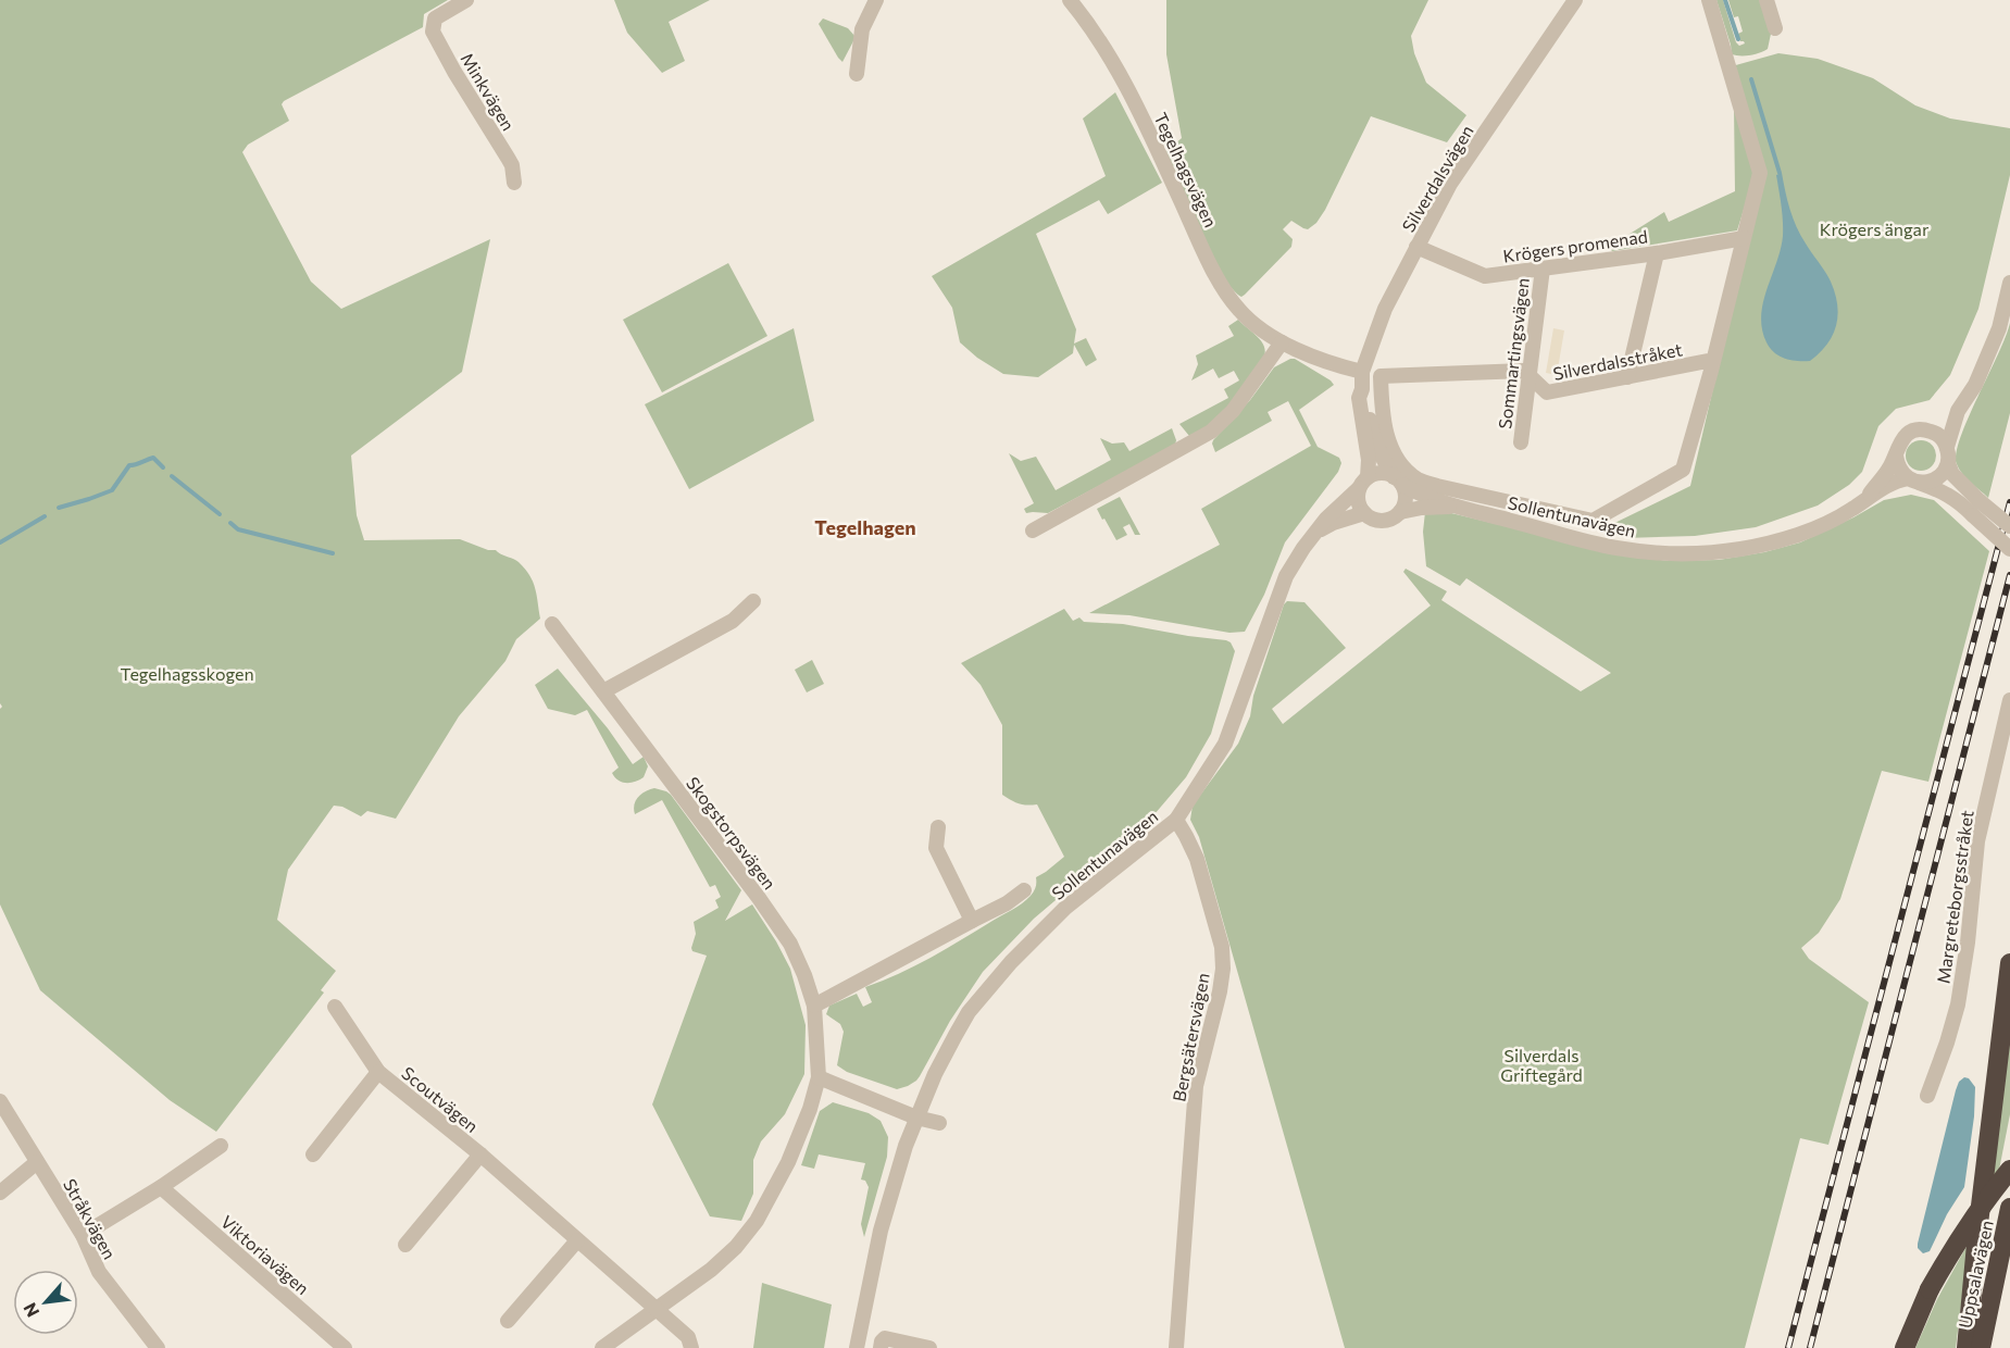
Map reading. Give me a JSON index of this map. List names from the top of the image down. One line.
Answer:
{"streets":{"highway":["Uppsalavägen"],"street":["Minkvägen","Tegelhagsvägen","Silverdalsvägen","Krögers promenad","Sommartingsvägen","Silverdalsstråket","Sollentunavägen","Skogstorpsvägen","Margreteborgsstråket","Bergsätersvägen","Scoutvägen","Stråkvägen","Viktoriavägen"]},"crossings":[["Tegelhagsvägen","Silverdalsvägen"],["Silverdalsvägen","Krögers promenad"],["Silverdalsvägen","Sollentunavägen"],["Krögers promenad","Sommartingsvägen"],["Sommartingsvägen","Silverdalsstråket"],["Sollentunavägen","Bergsätersvägen"],["Skogstorpsvägen","Scoutvägen"]],"districts":["Tegelhagen"],"parks":["Krögers ängar","Tegelhagsskogen","Silverdals Griftegård"],"north":"bottom left"}
